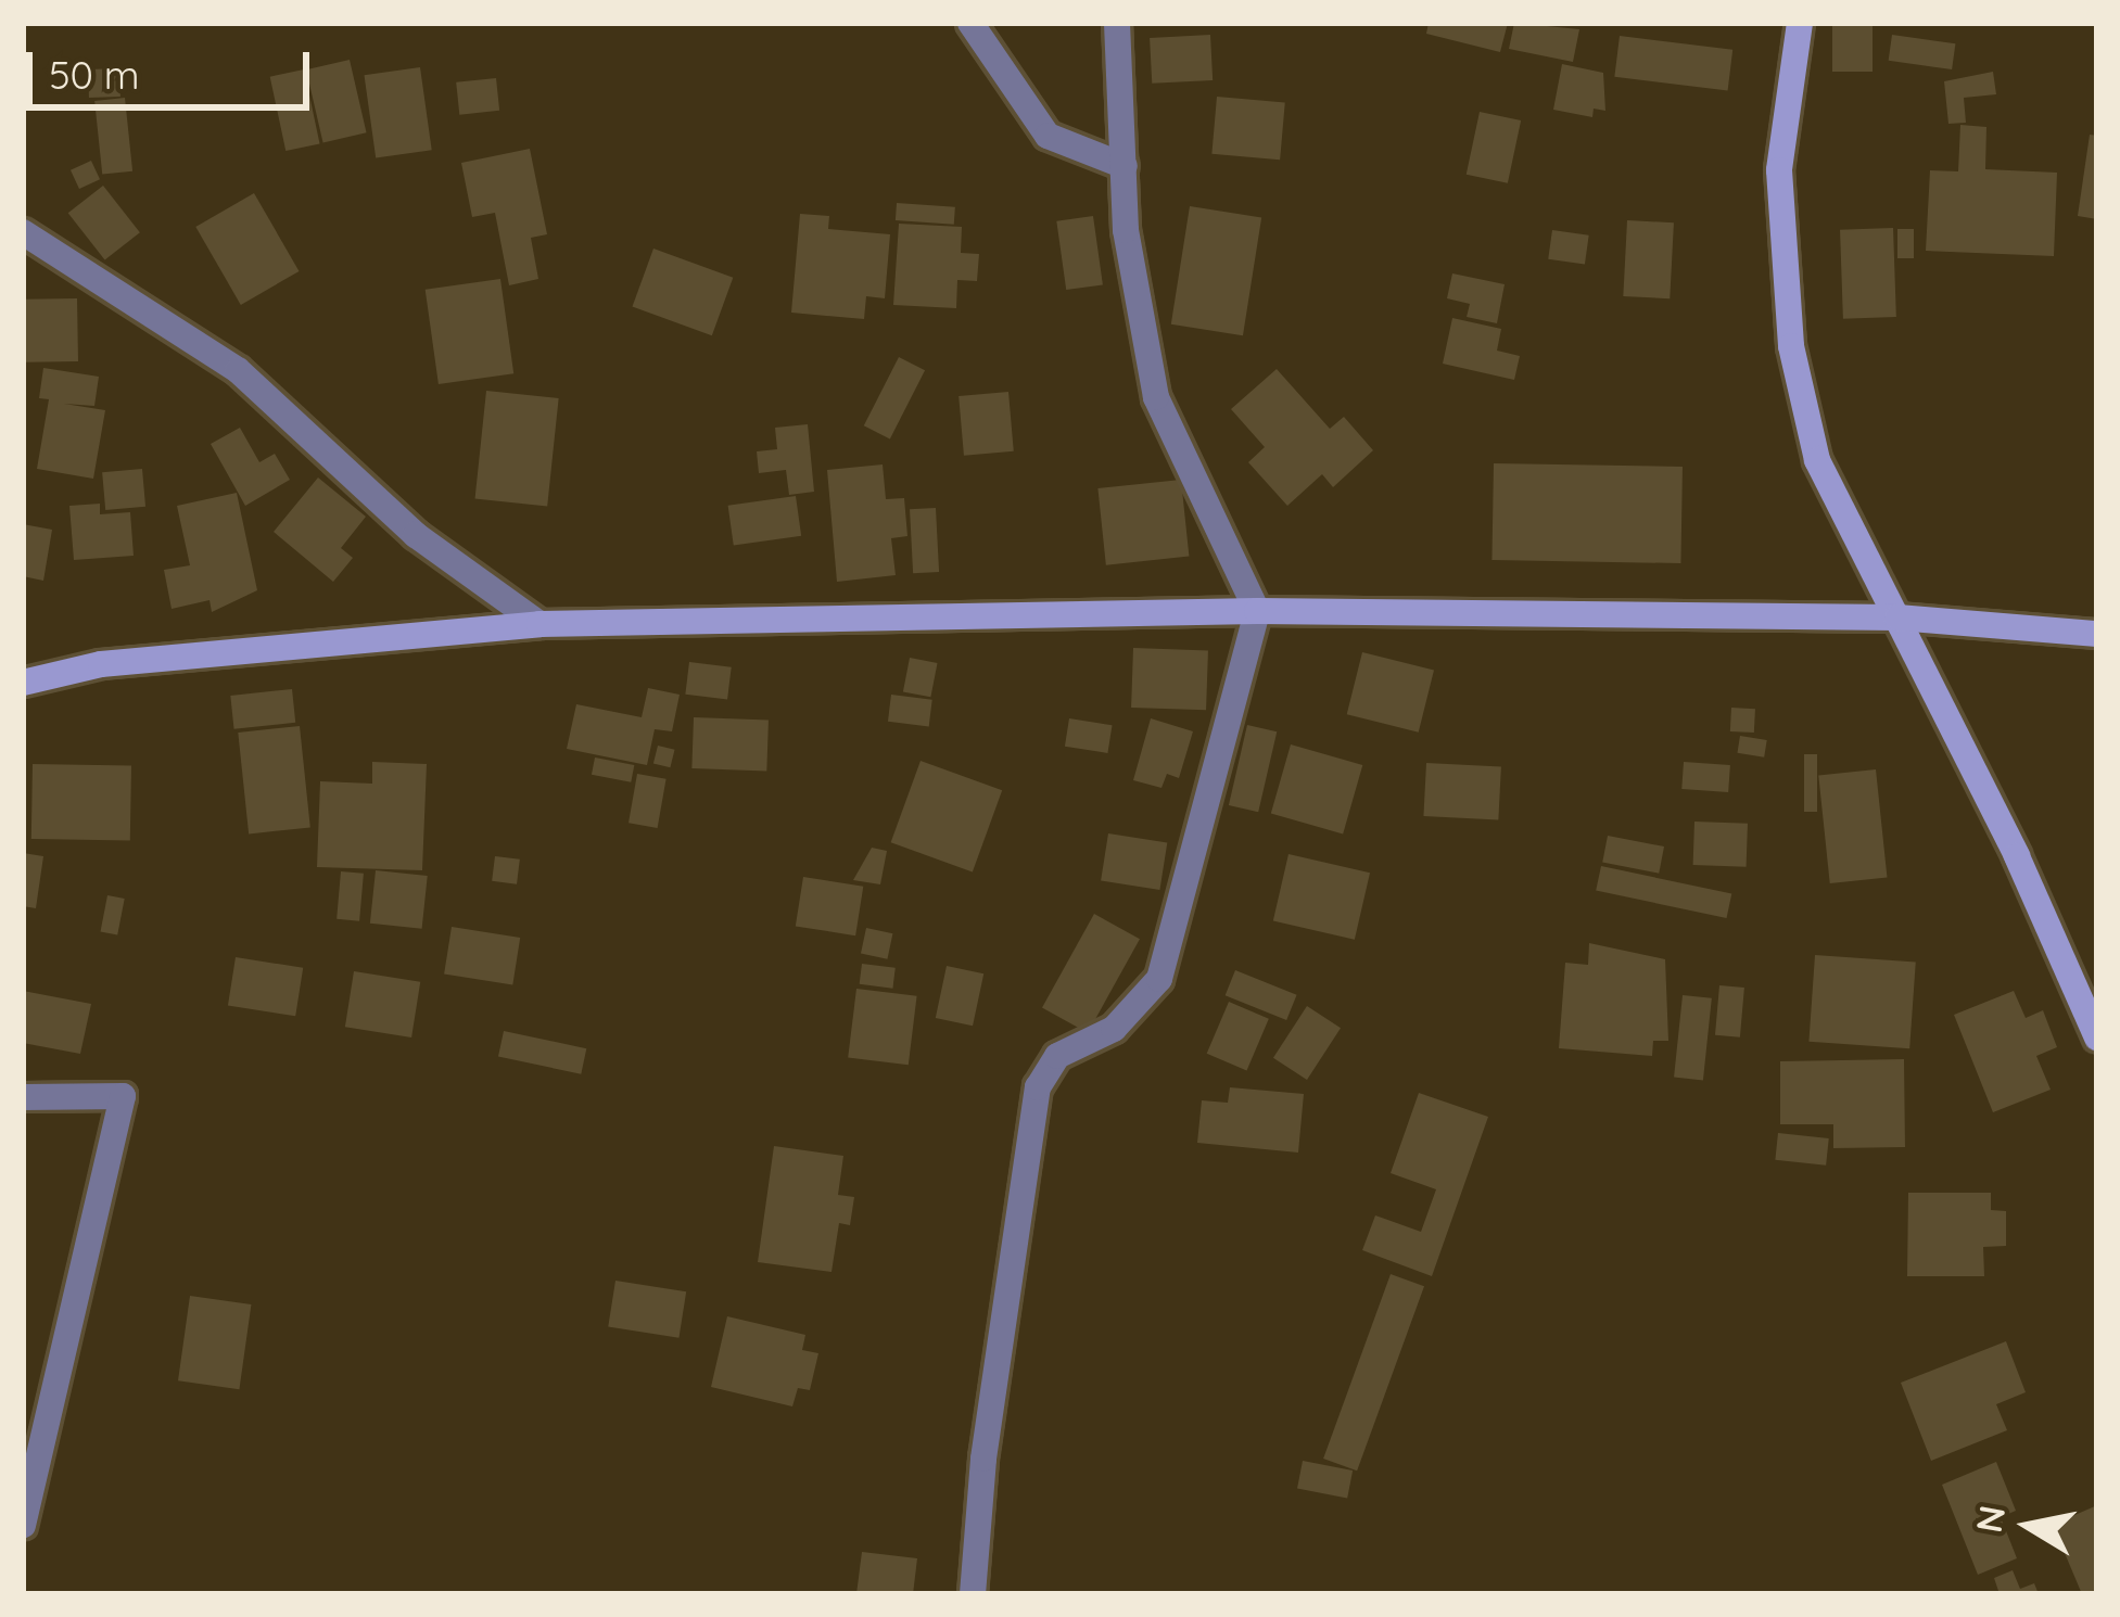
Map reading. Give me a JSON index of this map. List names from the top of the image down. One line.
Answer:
{"scale_bar":"50 m","north":"left"}
